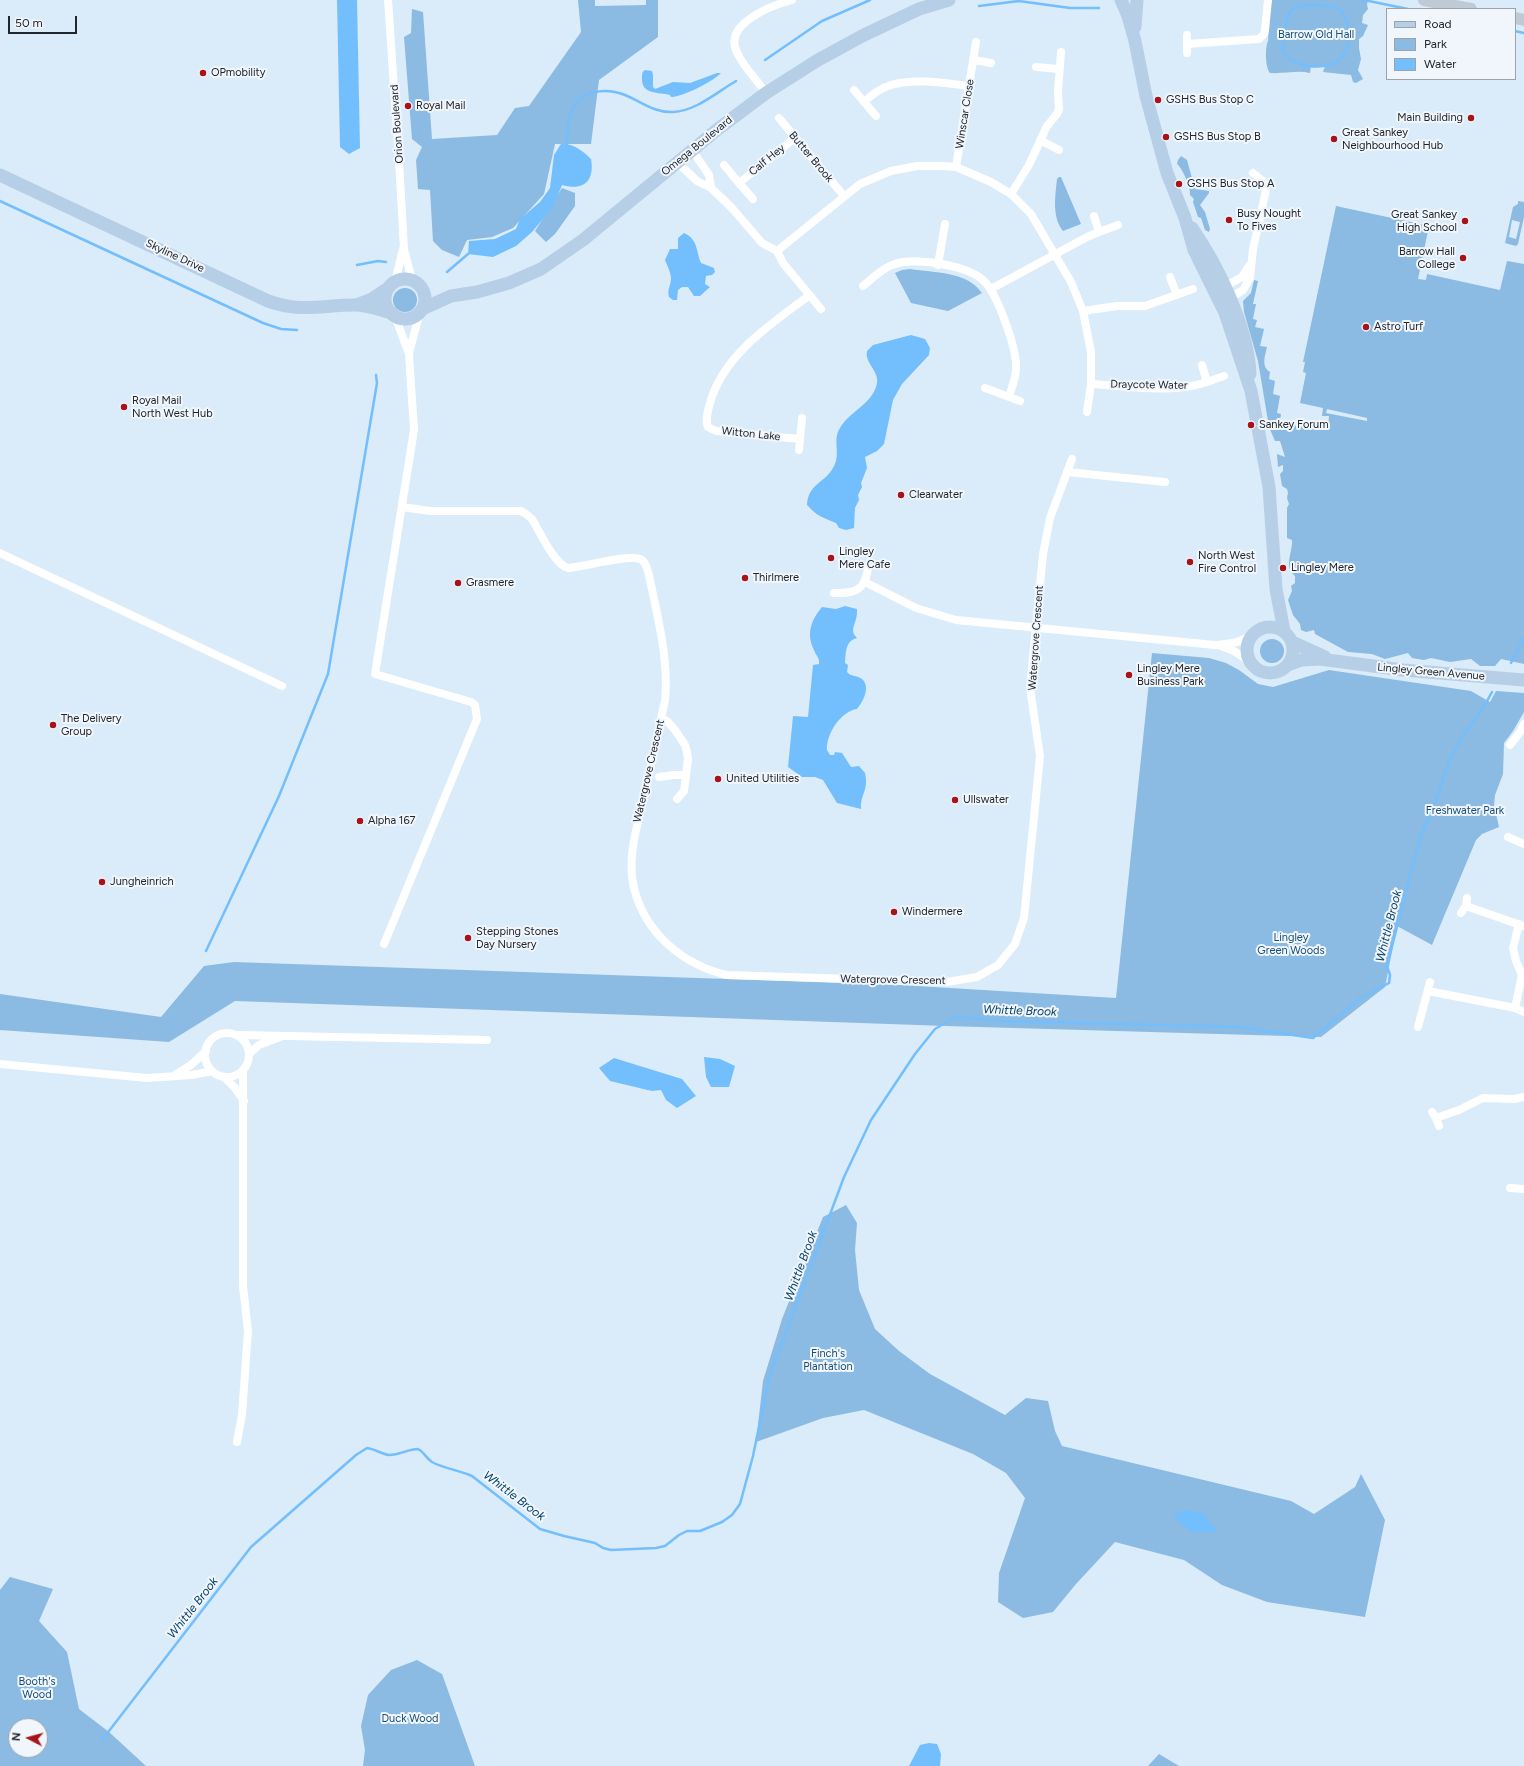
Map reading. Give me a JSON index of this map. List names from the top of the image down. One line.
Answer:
{"streets":{"main road":["Omega Boulevard","Skyline Drive","Lingley Green Avenue"],"street":["Winscar Close","Orion Boulevard","Butter Brook","Calf Hey","Draycote Water","Witton Lake","Watergrove Crescent"]},"crossings":[["Orion Boulevard","Omega Boulevard"],["Orion Boulevard","Skyline Drive"],["Omega Boulevard","Skyline Drive"],["Butter Brook","Calf Hey"]],"water":["Whittle Brook"],"parks":["Barrow Old Hall","Freshwater Park","Lingley Green Woods","Finch's Plantation","Booth's Wood","Duck Wood"],"places":["OPmobility","GSHS Bus Stop C","Royal Mail","Main Building","GSHS Bus Stop B","Great Sankey Neighbourhood Hub","GSHS Bus Stop A","Busy Nought To Fives","Great Sankey High School","Barrow Hall College","Astro Turf","Royal Mail North West Hub","Sankey Forum","Clearwater","Lingley Mere Cafe","North West Fire Control","Lingley Mere","Thirlmere","Grasmere","Lingley Mere Business Park","The Delivery Group","United Utilities","Ullswater","Alpha 167","Jungheinrich","Windermere","Stepping Stones Day Nursery"],"legend":["Road","Park","Water"],"scale_bar":"50 m","north":"left"}
